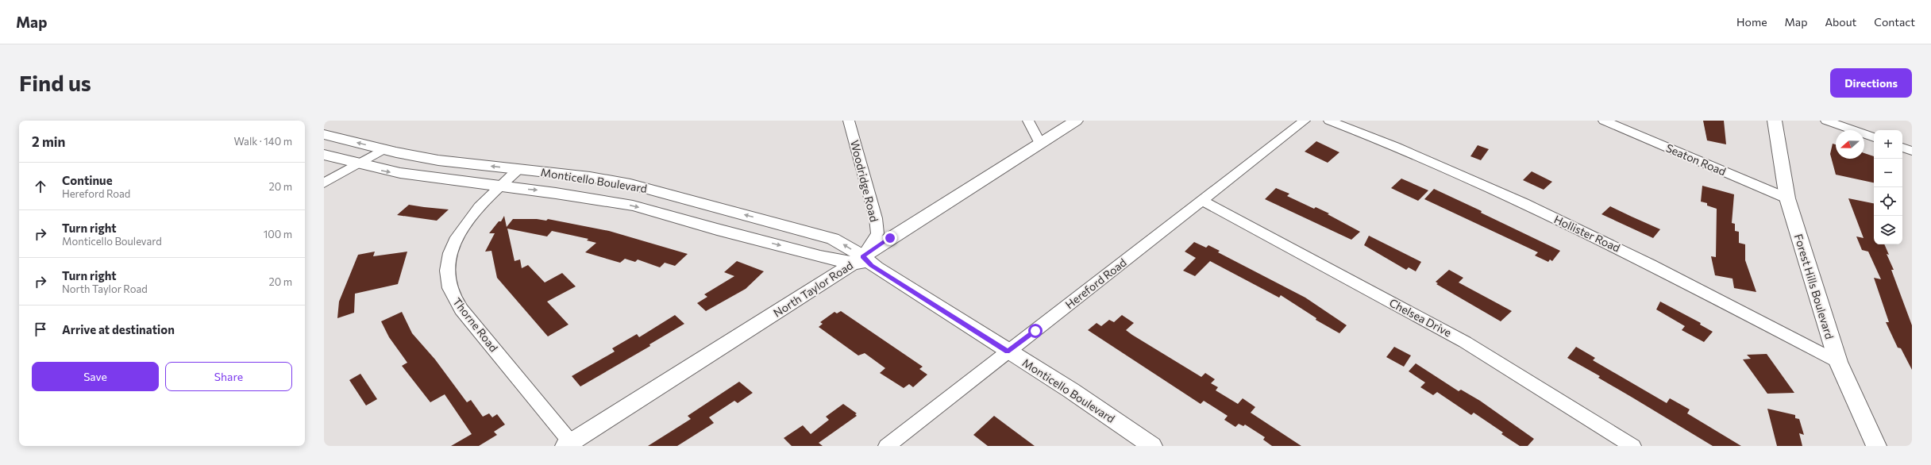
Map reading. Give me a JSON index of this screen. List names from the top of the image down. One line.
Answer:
{"streets":{"main road":["Monticello Boulevard","Forest Hills Boulevard","North Taylor Road"],"street":["Seaton Road","Woodridge Road","Hollister Road","Hereford Road","Chelsea Drive","Thorne Road"]},"crossings":[["Seaton Road","Forest Hills Boulevard"],["Monticello Boulevard","Woodridge Road"],["Monticello Boulevard","Hereford Road"],["Monticello Boulevard","North Taylor Road"],["Monticello Boulevard","Thorne Road"],["Woodridge Road","North Taylor Road"],["Hollister Road","Forest Hills Boulevard"],["Hereford Road","Chelsea Drive"],["North Taylor Road","Thorne Road"]],"north":"left","page":{"header":"Map","nav":["Home","Map","About","Contact"],"buttons":["Directions",["Save","Share"]],"title":"Find us","heading":["2 min","Walk · 140 m"],"map_buttons":["+","−"],"list":[["Continue","Hereford Road","20 m"],["Turn right","Monticello Boulevard","100 m"],["Turn right","North Taylor Road","20 m"],"Arrive at destination"]}}
